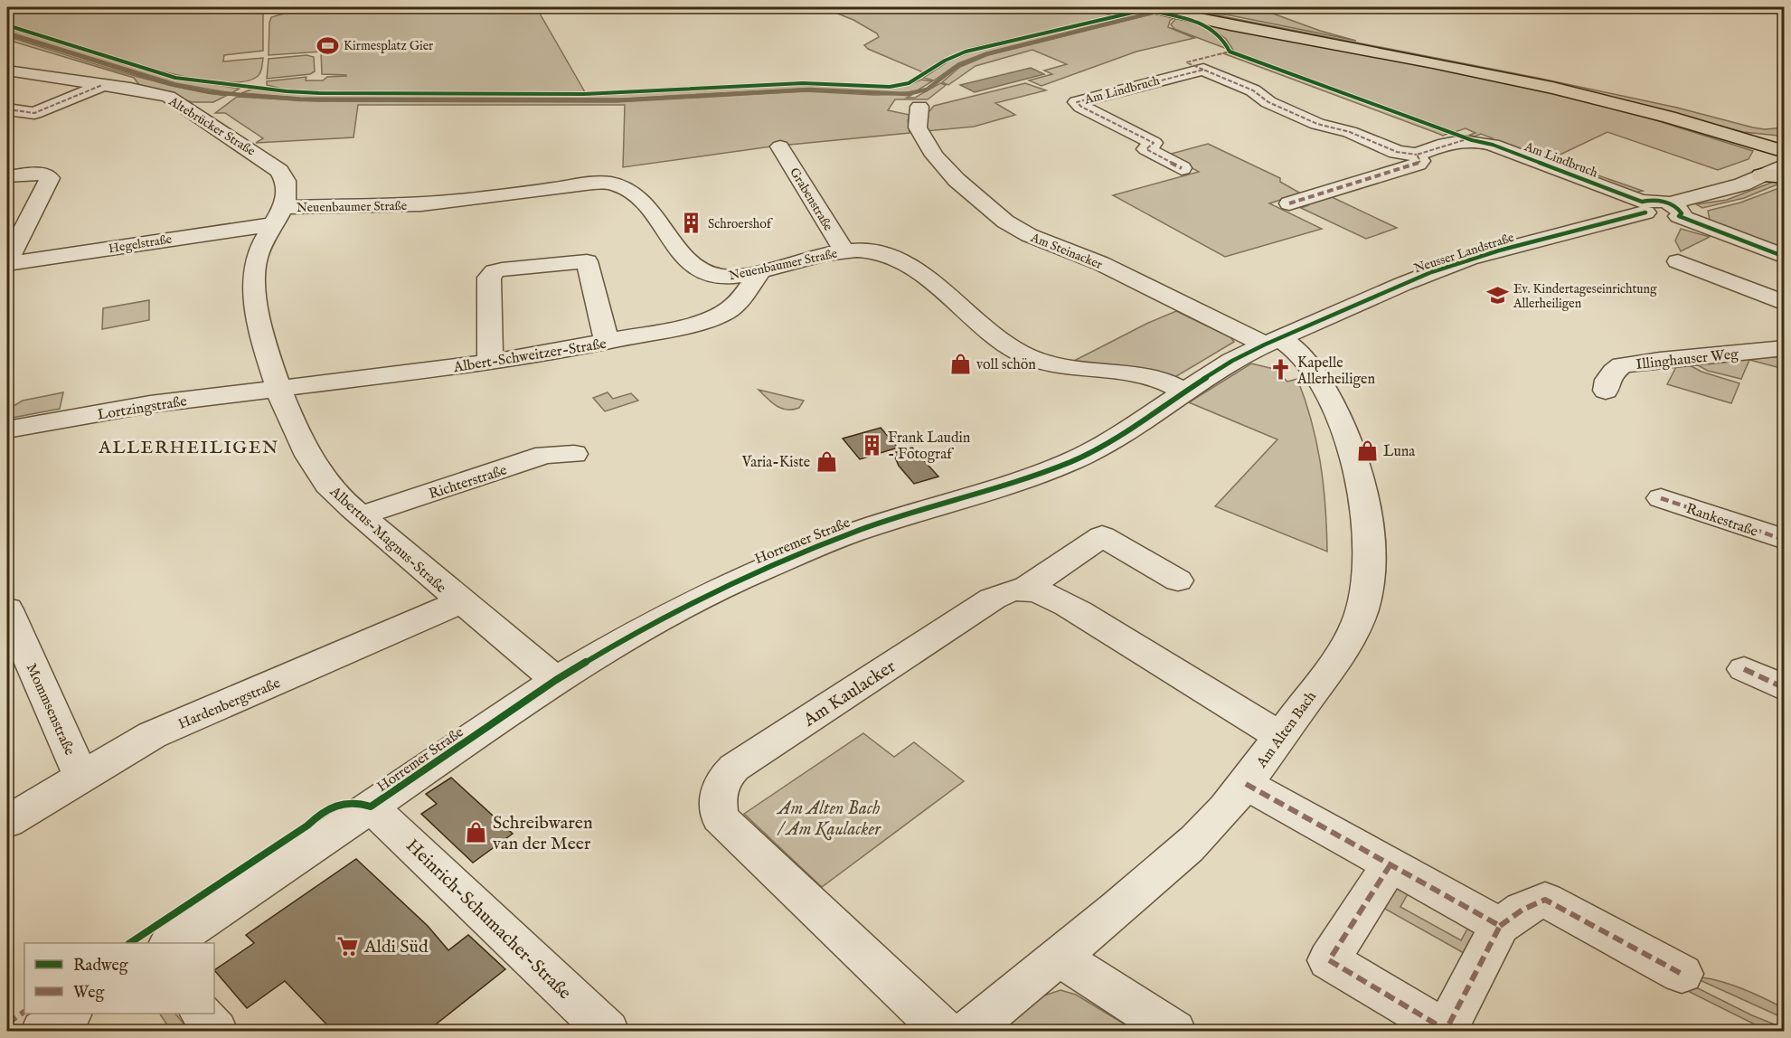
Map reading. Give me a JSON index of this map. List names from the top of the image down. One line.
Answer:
{"streets":{"street":["Am Lindbruch","Altebrücker Straße","Grabenstraße","Neuenbaumer Straße","Hegelstraße","Am Steinacker","Neusser Landstraße","Albert-Schweitzer-Straße","Illinghauser Weg","Lortzingstraße","Richterstraße","Rankestraße","Albertus-Magnus-Straße","Horremer Straße","Am Kaulacker","Hardenbergstraße","Mommsenstraße","Am Alten Bach","Heinrich-Schumacher-Straße"]},"crossings":[["Am Lindbruch","Neusser Landstraße"],["Altebrücker Straße","Neuenbaumer Straße"],["Altebrücker Straße","Hegelstraße"],["Altebrücker Straße","Albertus-Magnus-Straße"],["Grabenstraße","Neuenbaumer Straße"],["Neuenbaumer Straße","Hegelstraße"],["Neuenbaumer Straße","Albert-Schweitzer-Straße"],["Neuenbaumer Straße","Albertus-Magnus-Straße"],["Neuenbaumer Straße","Horremer Straße"],["Hegelstraße","Albertus-Magnus-Straße"],["Am Steinacker","Neusser Landstraße"],["Am Steinacker","Horremer Straße"],["Am Steinacker","Am Alten Bach"],["Neusser Landstraße","Horremer Straße"],["Neusser Landstraße","Am Alten Bach"],["Albert-Schweitzer-Straße","Lortzingstraße"],["Albert-Schweitzer-Straße","Albertus-Magnus-Straße"],["Lortzingstraße","Albertus-Magnus-Straße"],["Richterstraße","Albertus-Magnus-Straße"],["Albertus-Magnus-Straße","Horremer Straße"],["Albertus-Magnus-Straße","Hardenbergstraße"],["Horremer Straße","Am Alten Bach"],["Horremer Straße","Heinrich-Schumacher-Straße"],["Hardenbergstraße","Mommsenstraße"]],"districts":["ALLERHEILIGEN"],"parks":["Am Alten Bach / Am Kaulacker"],"places":{"sports":["Kirmesplatz Gier"],"building":["Schroershof","Frank Laudin - Fotograf"],"school or university":["Ev. Kindertageseinrichtung Allerheiligen"],"shop":["voll schön","Luna","Varia-Kiste","Schreibwaren van der Meer"],"church":["Kapelle Allerheiligen"],"supermarket":["Aldi Süd"]},"legend":["Radweg","Weg"]}
